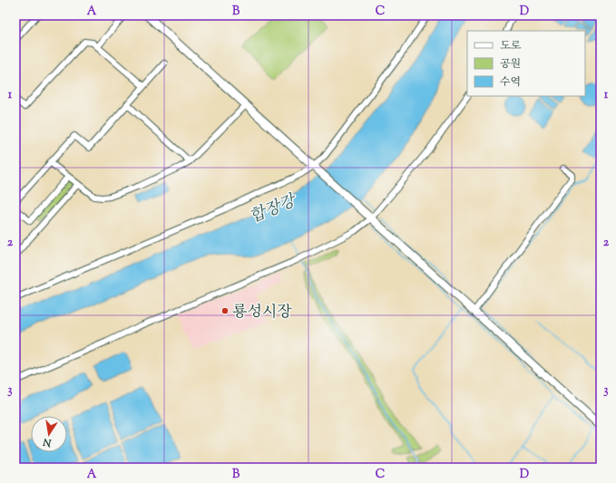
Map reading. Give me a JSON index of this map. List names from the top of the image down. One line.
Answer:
{"water":["합장강"],"places":["룡성시장"],"legend":["도로","공원","수역"],"north":"bottom","grid":{"columns":["A","B","C","D"],"rows":["1","2","3"]}}
